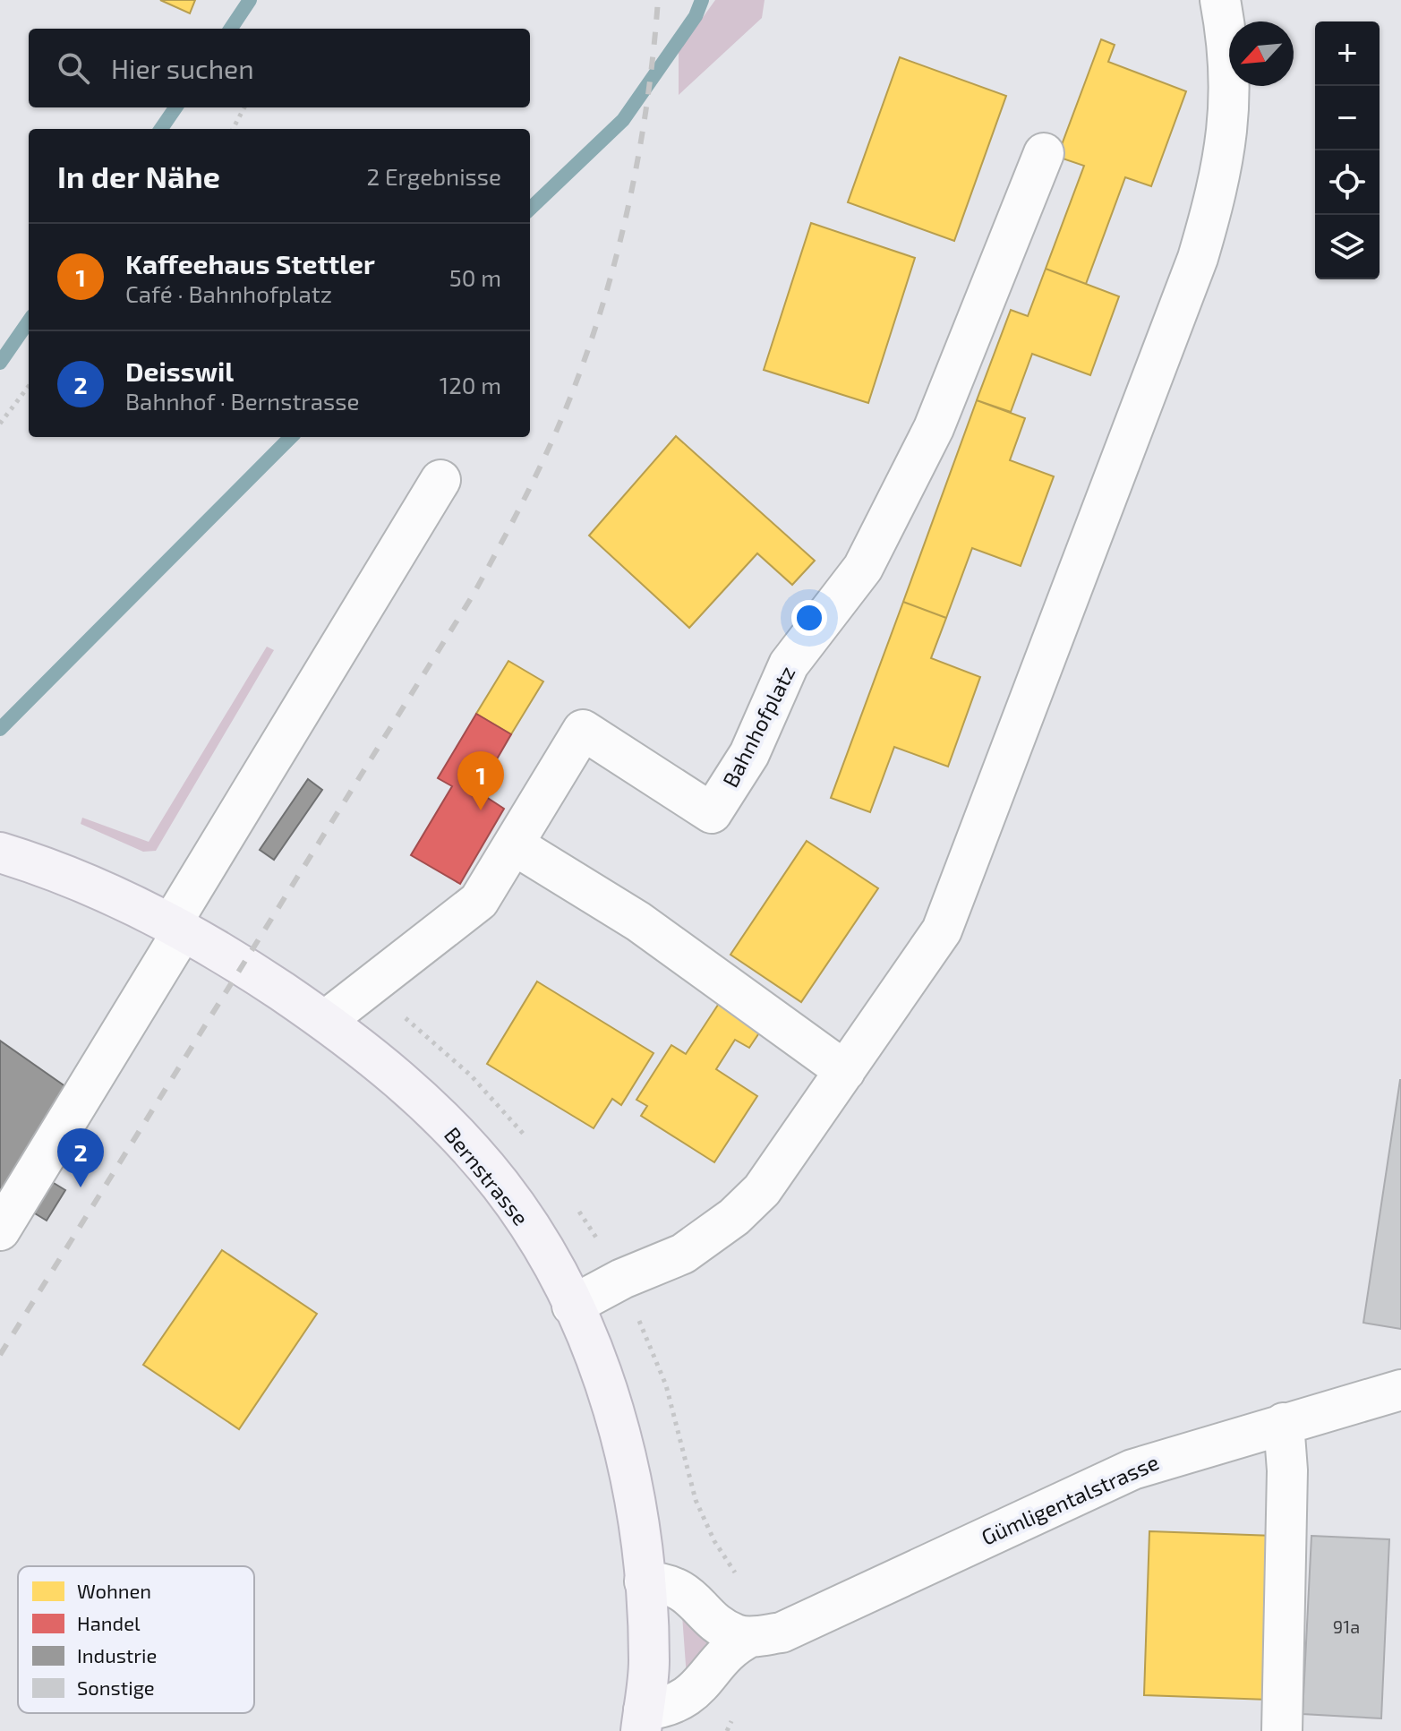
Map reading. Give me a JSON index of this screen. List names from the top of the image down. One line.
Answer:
{"streets":{"main road":["Bernstrasse"],"street":["Bahnhofplatz","Gümligentalstrasse"]},"crossings":[["Bahnhofplatz","Bernstrasse"],["Bernstrasse","Gümligentalstrasse"]],"house_numbers":["91a"],"legend":["Wohnen","Handel","Industrie","Sonstige"],"north":"bottom left","page":{"map_buttons":["+","−"],"search":"Hier suchen","heading":["In der Nähe","2 Ergebnisse"],"list":[{"mark":"1","name":"Kaffeehaus Stettler","note":"Café · Bahnhofplatz","value":"50 m"},{"mark":"2","name":"Deisswil","note":"Bahnhof · Bernstrasse","value":"120 m"}],"pins":["1","2"]}}
